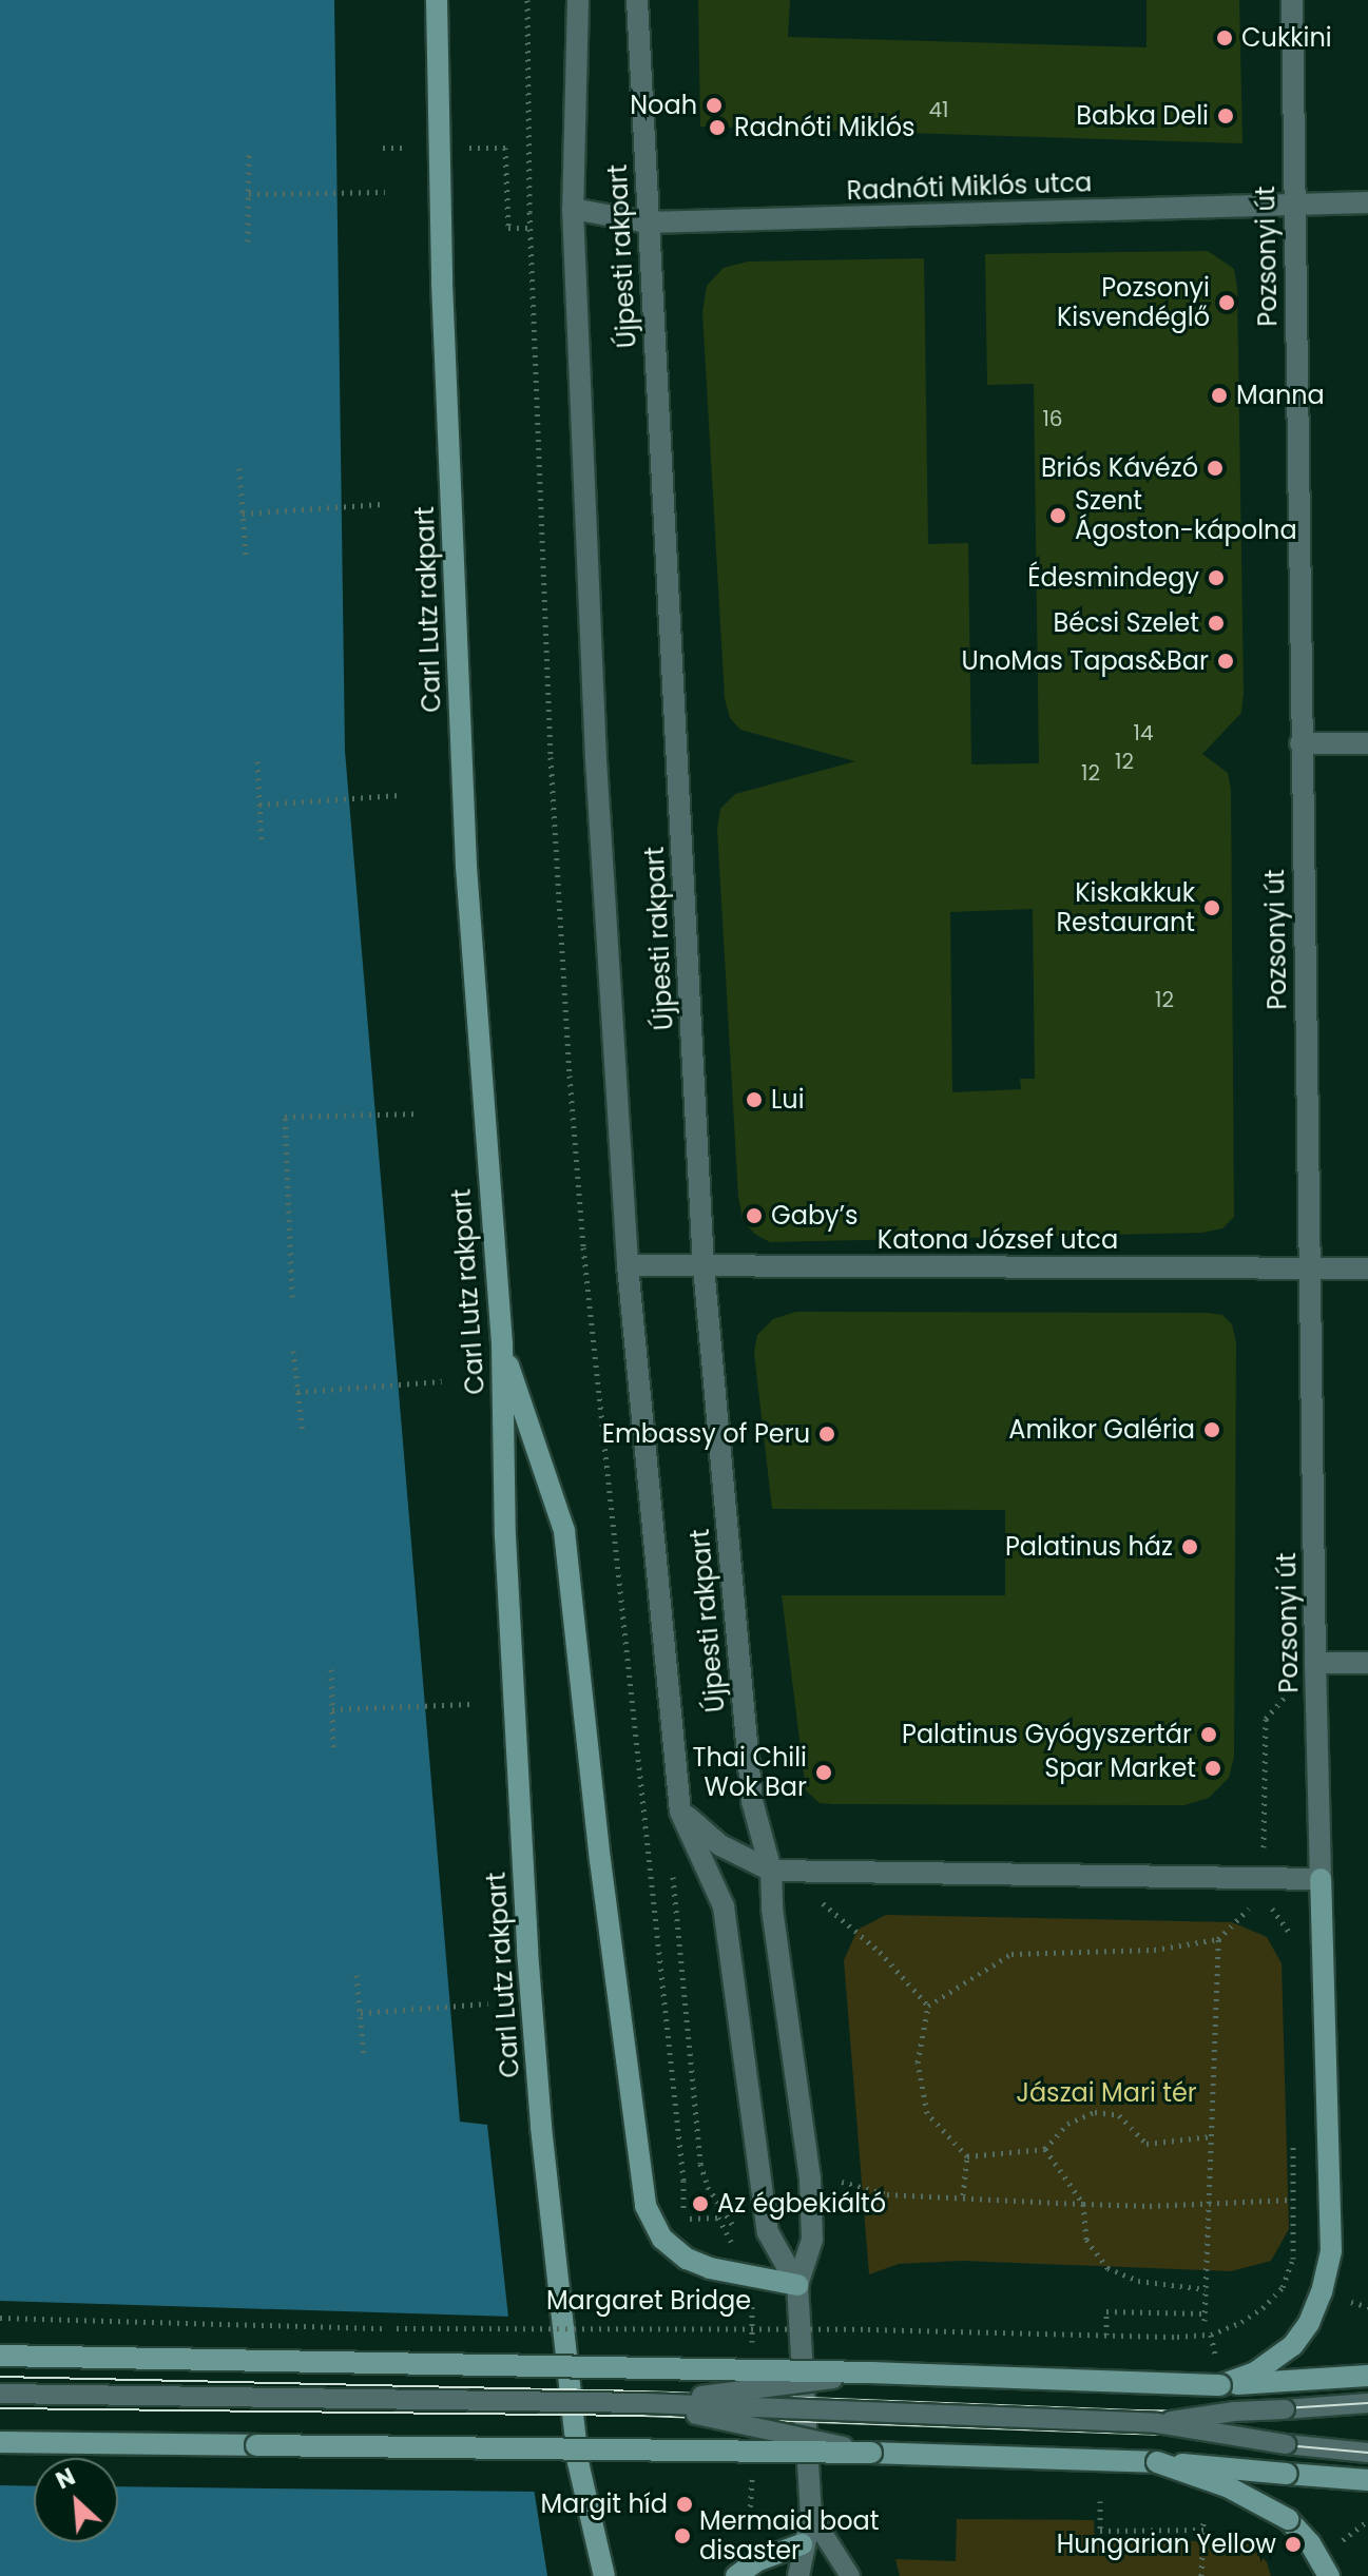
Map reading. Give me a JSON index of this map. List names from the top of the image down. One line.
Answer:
{"streets":{"main road":["Carl Lutz rakpart"],"street":["Radnóti Miklós utca","Újpesti rakpart","Pozsonyi út","Katona József utca"],"path":["Margaret Bridge"]},"crossings":[["Radnóti Miklós utca","Újpesti rakpart"],["Radnóti Miklós utca","Pozsonyi út"],["Újpesti rakpart","Katona József utca"],["Pozsonyi út","Katona József utca"]],"parks":["Jászai Mari tér"],"places":["Cukkini","Noah","Babka Deli","Radnóti Miklós","Pozsonyi Kisvendéglő","Manna","Briós Kávézó","Szent Ágoston-kápolna","Édesmindegy","Bécsi Szelet","UnoMas Tapas&Bar","Kiskakkuk Restaurant","Lui","Gaby’s","Amikor Galéria","Embassy of Peru","Palatinus ház","Palatinus Gyógyszertár","Spar Market","Thai Chili Wok Bar","Az égbekiáltó","Margit híd","Mermaid boat disaster","Hungarian Yellow"],"house_numbers":["41","16","14","12","12","12"],"north":"top left"}
